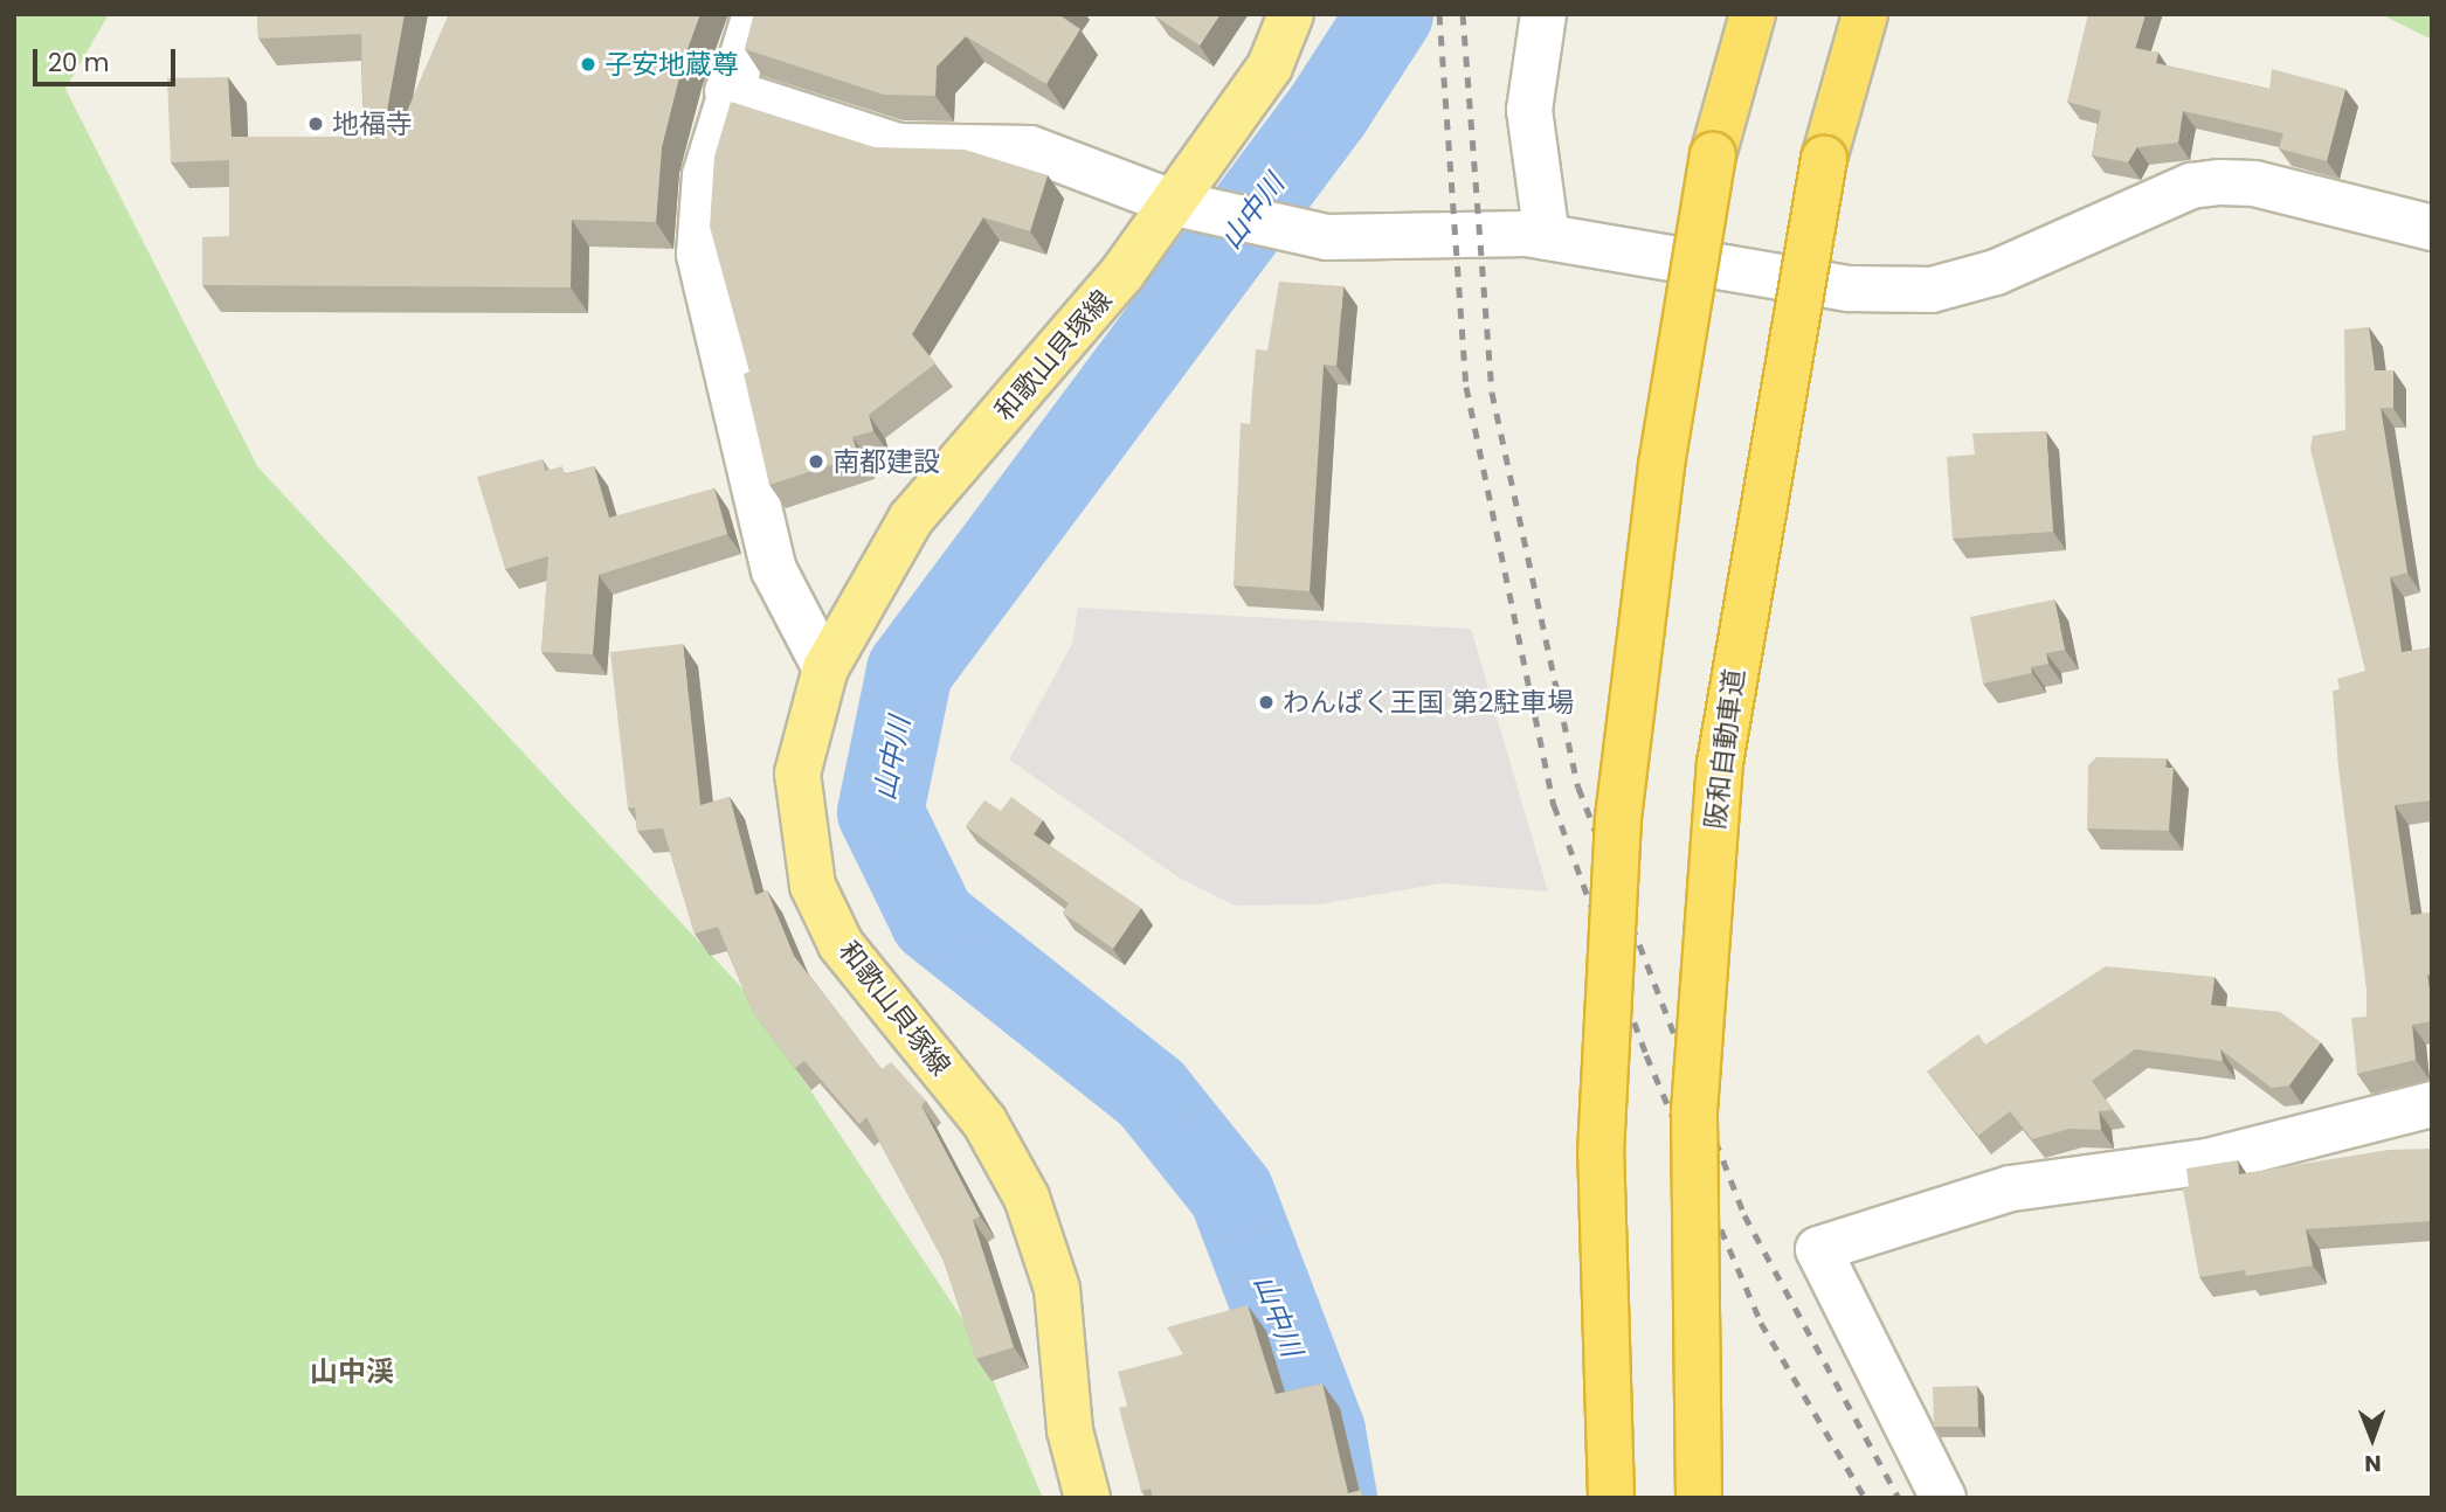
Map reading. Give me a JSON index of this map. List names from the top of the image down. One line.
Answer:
{"streets":{"highway":["阪和自動車道"],"main road":["和歌山貝塚線"]},"districts":["山中渓"],"water":["山中川"],"places":["子安地蔵尊","地福寺","南都建設","わんぱく王国 第2駐車場"],"scale_bar":"20 m","north":"bottom"}
